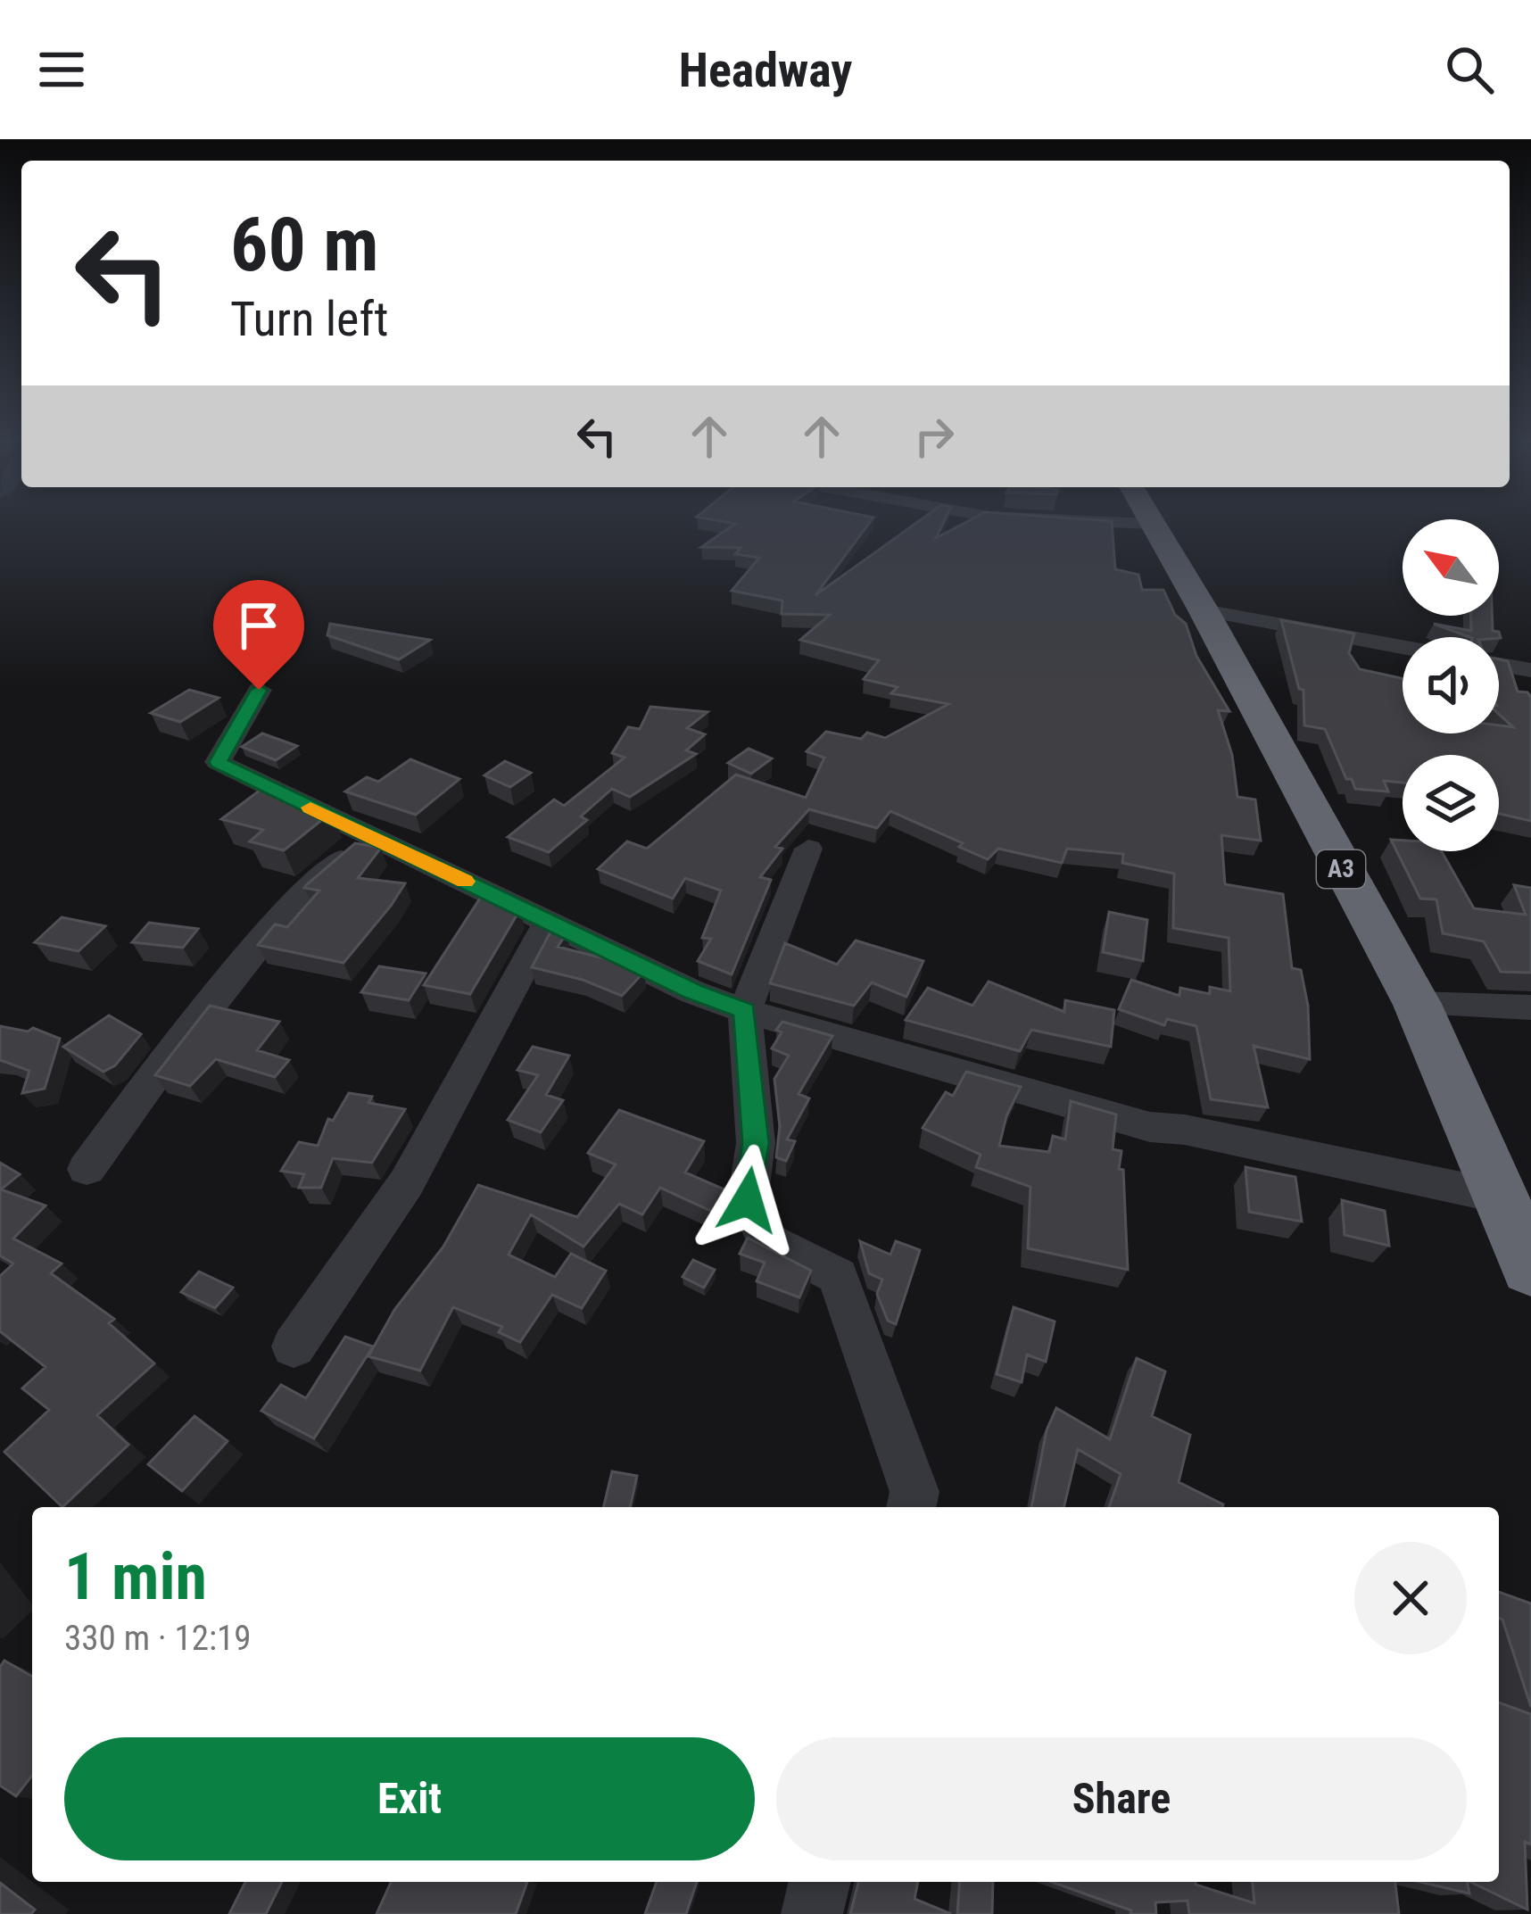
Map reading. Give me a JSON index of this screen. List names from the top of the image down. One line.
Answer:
{"streets":{"highway":["A3"]},"north":"top left","page":{"header":"Headway","turn":["60 m","Turn left"],"heading":["1 min","330 m · 12:19"],"buttons":["Exit","Share"]}}
